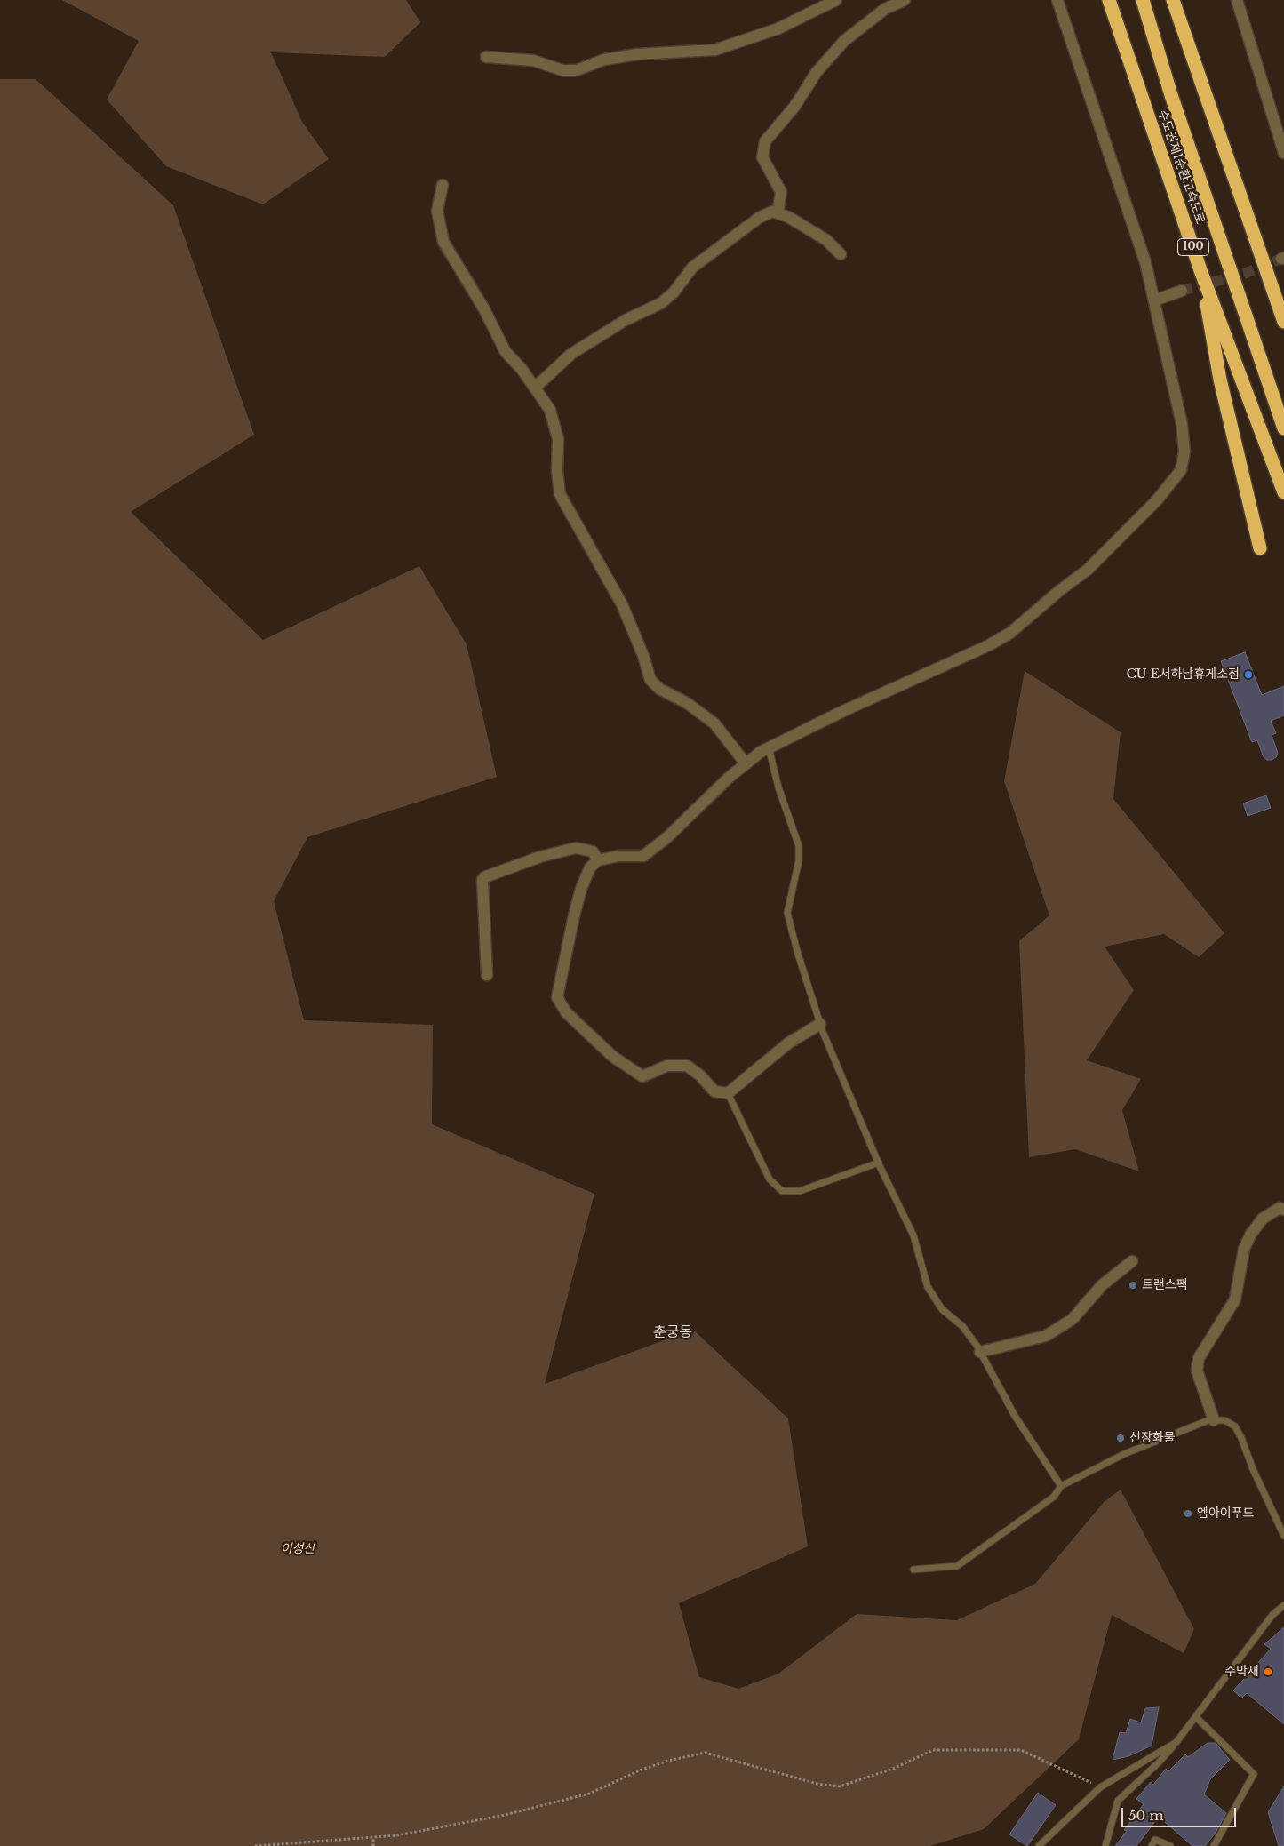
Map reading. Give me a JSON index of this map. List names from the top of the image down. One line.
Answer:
{"streets":{"highway":["수도권제1순환고속도로","100"]},"districts":["춘궁동"],"parks":["이성산"],"places":["CU E서하남휴게소점","트랜스팩","신장화물","엠아이푸드","수막새"],"scale_bar":"50 m"}
